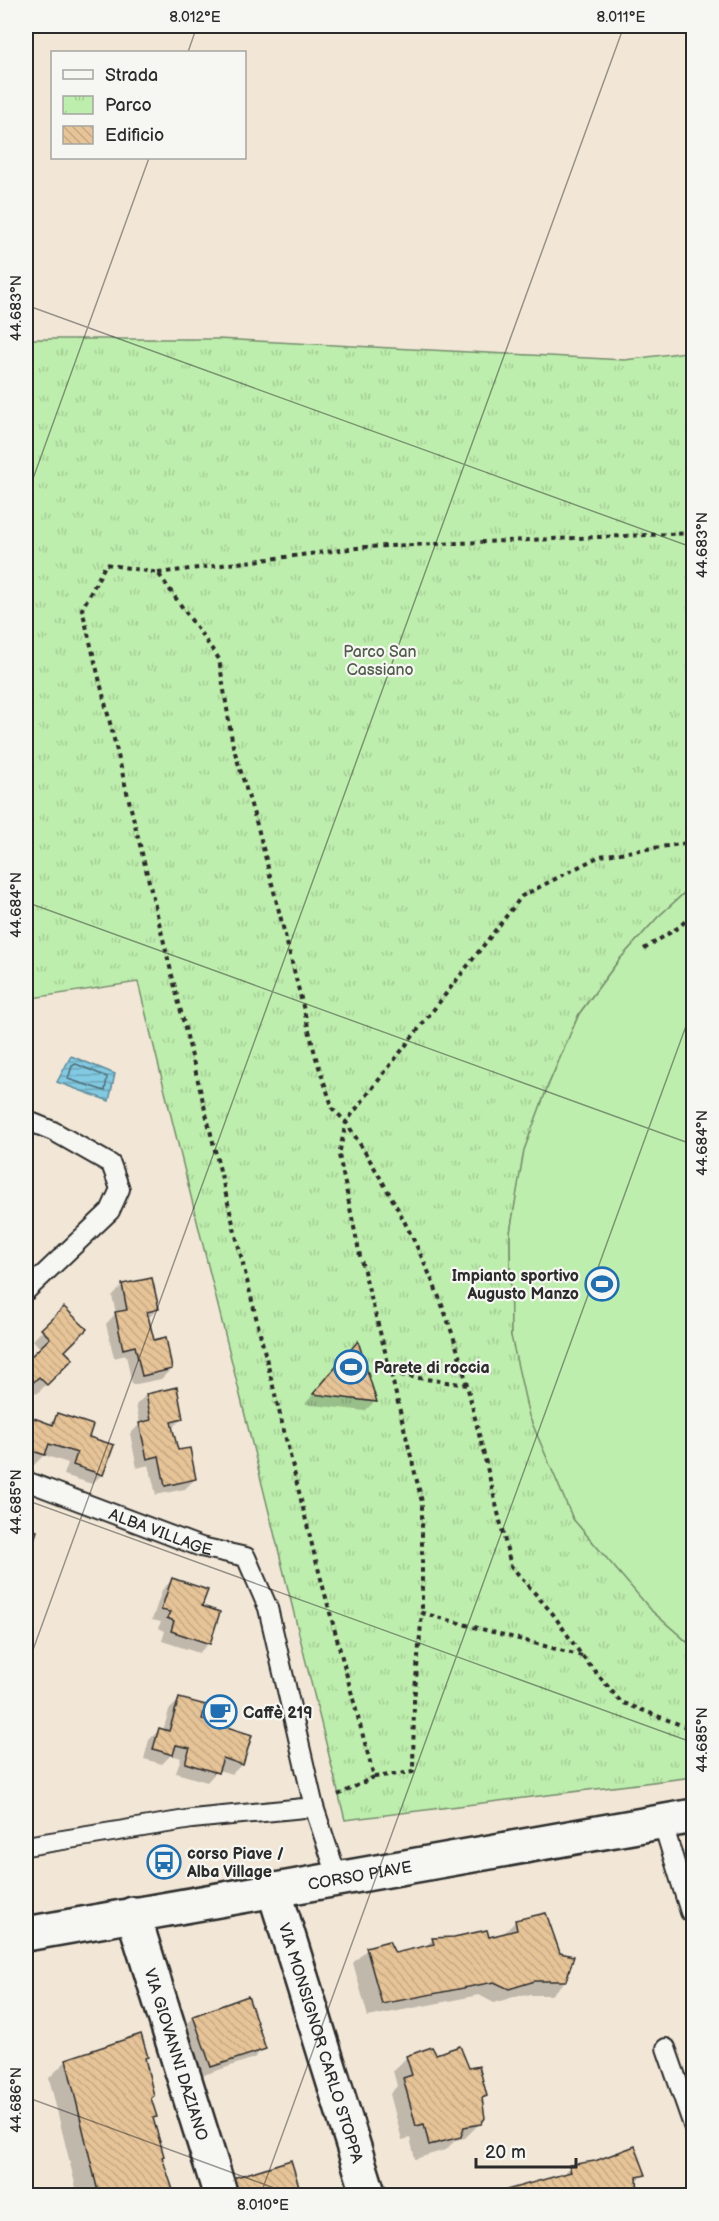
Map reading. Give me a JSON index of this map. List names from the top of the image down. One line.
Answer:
{"streets":{"street":["CORSO PIAVE","VIA MONSIGNOR CARLO STOPPA","VIA GIOVANNI DAZIANO"],"lane":["ALBA VILLAGE"]},"crossings":[["CORSO PIAVE","VIA MONSIGNOR CARLO STOPPA"],["CORSO PIAVE","VIA GIOVANNI DAZIANO"]],"parks":["Parco San Cassiano"],"places":{"sports":["Impianto sportivo Augusto Manzo","Parete di roccia"],"cafe":["Caffè 219"],"bus stop":["corso Piave / Alba Village"]},"legend":["Strada","Parco","Edificio"],"scale_bar":"20 m","coordinates":["8.012°E","8.011°E","44.683°N","44.684°N","44.685°N","44.686°N","8.010°E"]}
